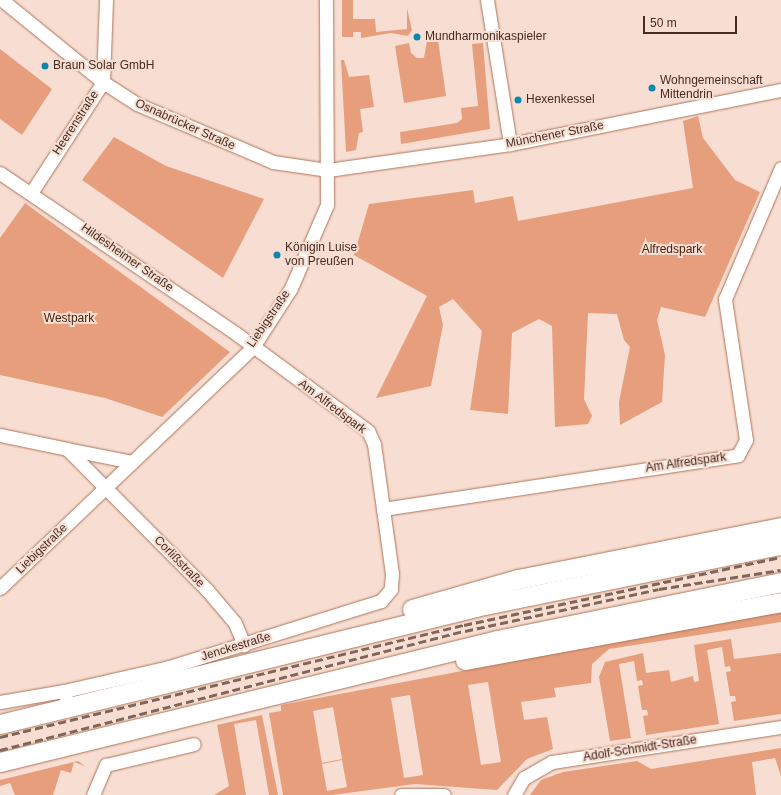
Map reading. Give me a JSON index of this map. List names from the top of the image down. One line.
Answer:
{"streets":{"street":["Heerenstraße","Osnabrücker Straße","Münchener Straße","Hildesheimer Straße","Liebigstraße","Am Alfredspark","Corlißstraße","Jenckestraße","Adolf-Schmidt-Straße"]},"crossings":[["Heerenstraße","Osnabrücker Straße"],["Heerenstraße","Hildesheimer Straße"],["Osnabrücker Straße","Münchener Straße"],["Osnabrücker Straße","Liebigstraße"],["Münchener Straße","Liebigstraße"],["Hildesheimer Straße","Liebigstraße"],["Hildesheimer Straße","Am Alfredspark"],["Liebigstraße","Am Alfredspark"],["Liebigstraße","Corlißstraße"],["Am Alfredspark","Jenckestraße"],["Corlißstraße","Jenckestraße"]],"parks":["Alfredspark","Westpark"],"places":["Mundharmonikaspieler","Braun Solar GmbH","Wohngemeinschaft Mittendrin","Hexenkessel","Königin Luise von Preußen"],"scale_bar":"50 m"}
